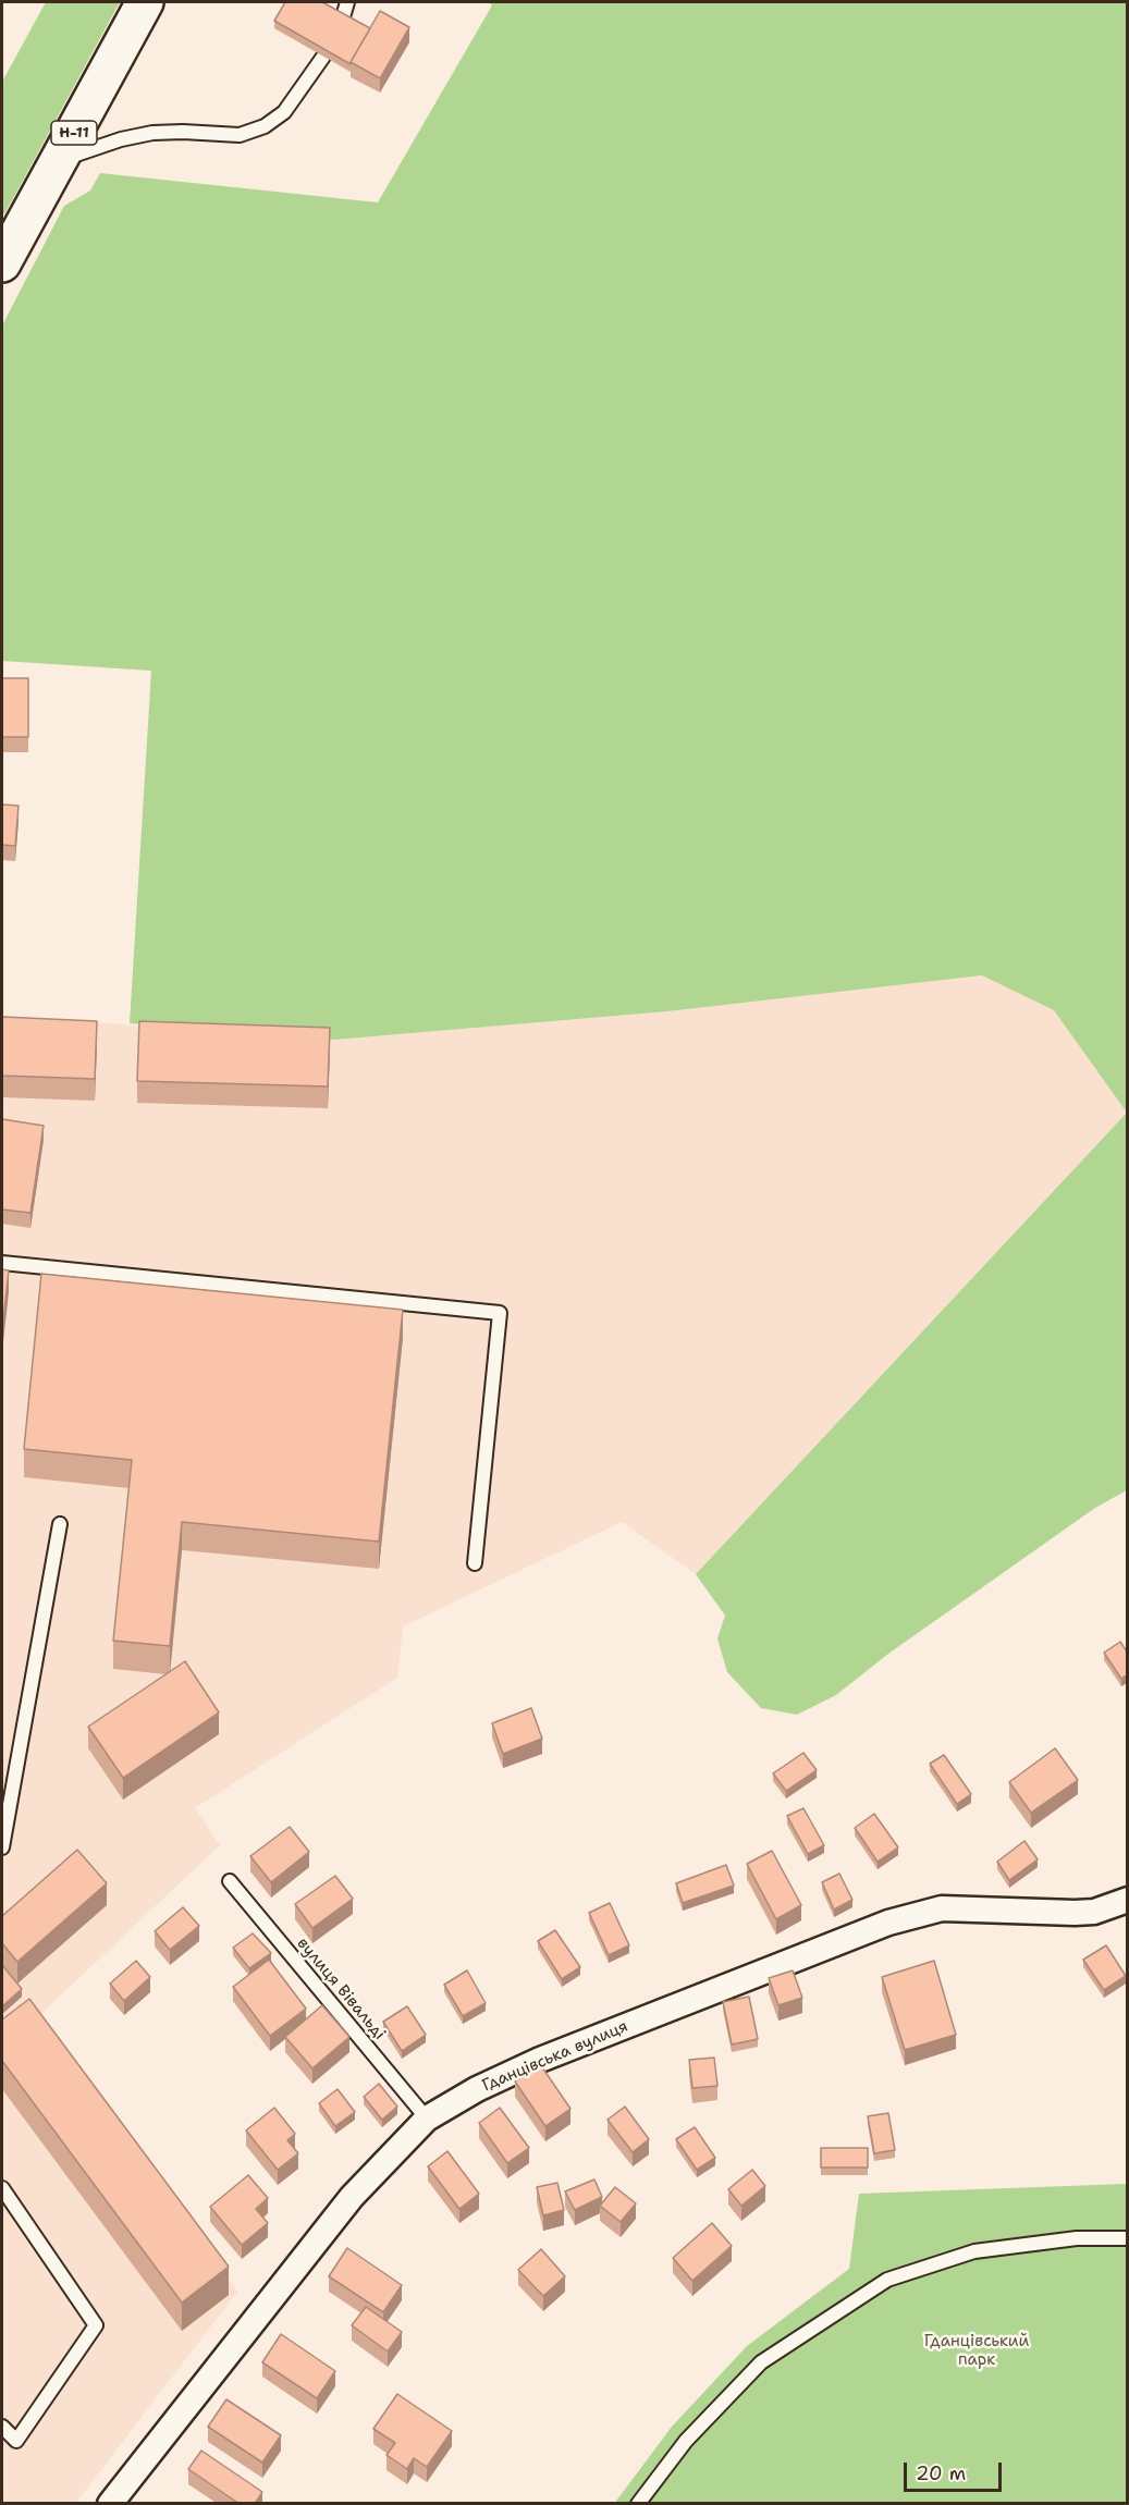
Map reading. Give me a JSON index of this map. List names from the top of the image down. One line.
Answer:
{"streets":{"main road":["Н-11"],"street":["Гданцівська вулиця"],"lane":["вулиця Вівальді"]},"crossings":[["вулиця Вівальді","Гданцівська вулиця"]],"parks":["Гданцівський парк"],"scale_bar":"20 m"}
